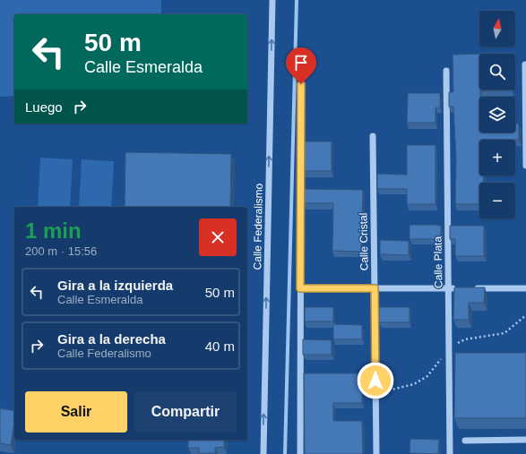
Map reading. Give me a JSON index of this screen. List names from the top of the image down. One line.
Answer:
{"streets":{"street":["Calle Federalismo","Calle Cristal","Calle Plata"]},"north":"top","page":{"map_buttons":["+","−"],"turn":["50 m","Calle Esmeralda"],"then":"Luego","heading":["1 min","200 m · 15:56"],"list":[{"name":"Gira a la izquierda","note":"Calle Esmeralda","value":"50 m"},{"name":"Gira a la derecha","note":"Calle Federalismo","value":"40 m"}],"buttons":["Salir","Compartir"]}}
